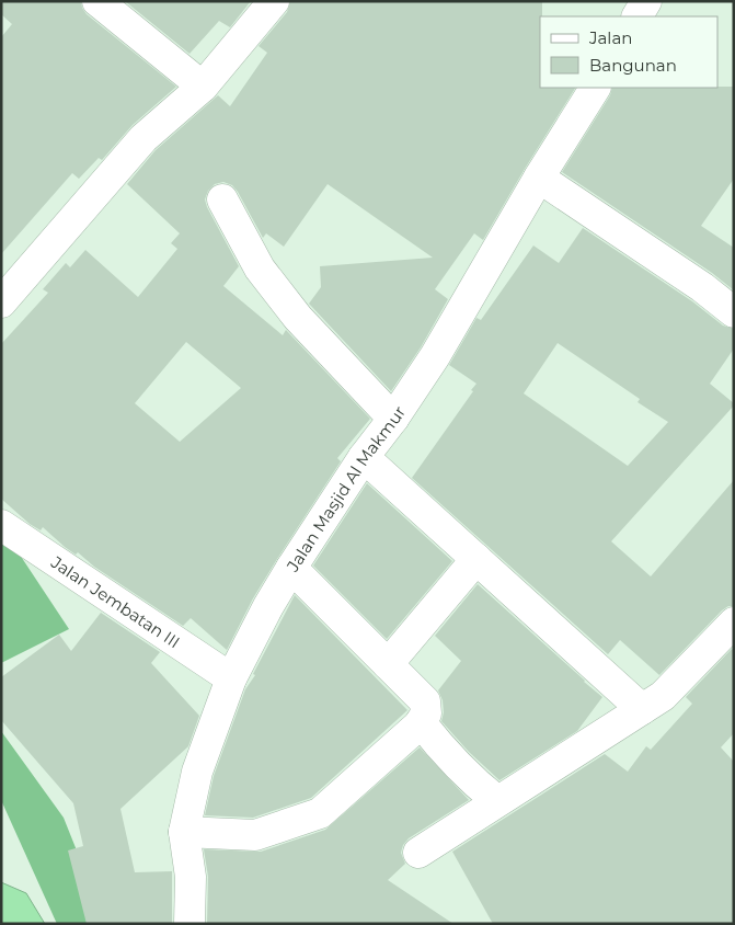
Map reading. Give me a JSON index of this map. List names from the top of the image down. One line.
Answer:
{"streets":{"street":["Jalan Masjid Al Makmur","Jalan Jembatan III"]},"crossings":[["Jalan Masjid Al Makmur","Jalan Jembatan III"]],"legend":["Jalan","Bangunan"]}
